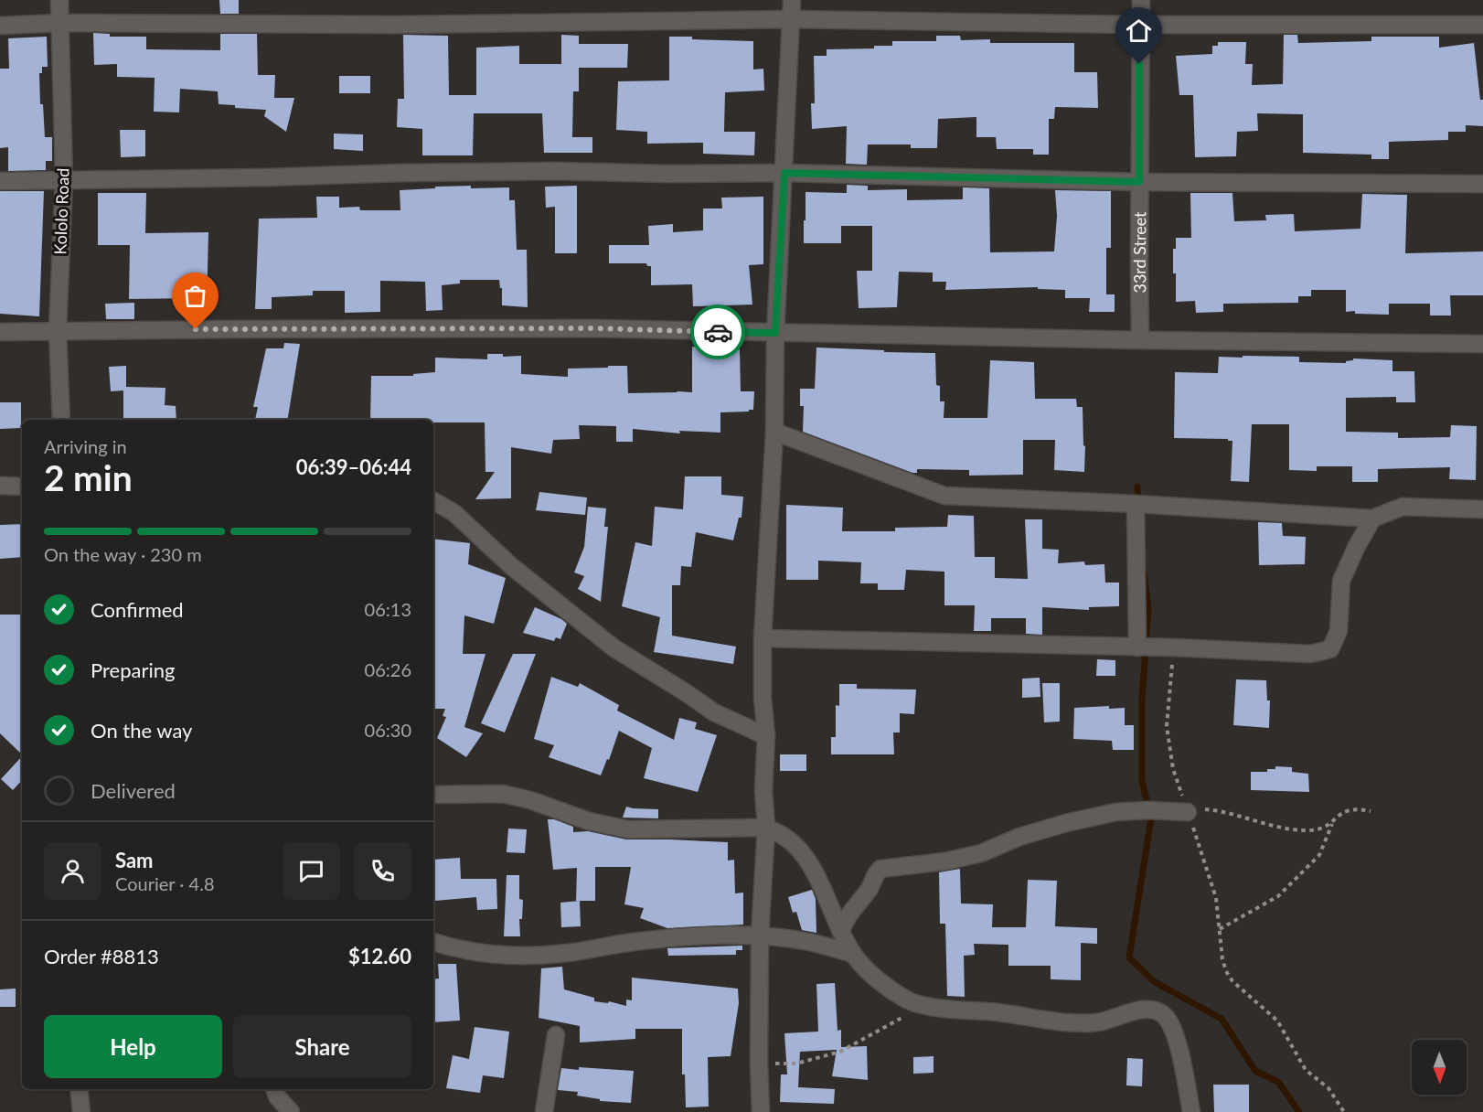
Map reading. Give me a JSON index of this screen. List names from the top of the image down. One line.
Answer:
{"streets":{"street":["Kololo Road","33rd Street"]},"north":"bottom","page":{"heading":["2 min","Arriving in","06:39–06:44"],"panel":["Sam","Courier · 4.8","Order #8813","$12.60"],"bar":"On the way · 230 m","list":[["Confirmed","06:13"],["Preparing","06:26"],["On the way","06:30"],"Delivered"],"buttons":["Help","Share"]}}
